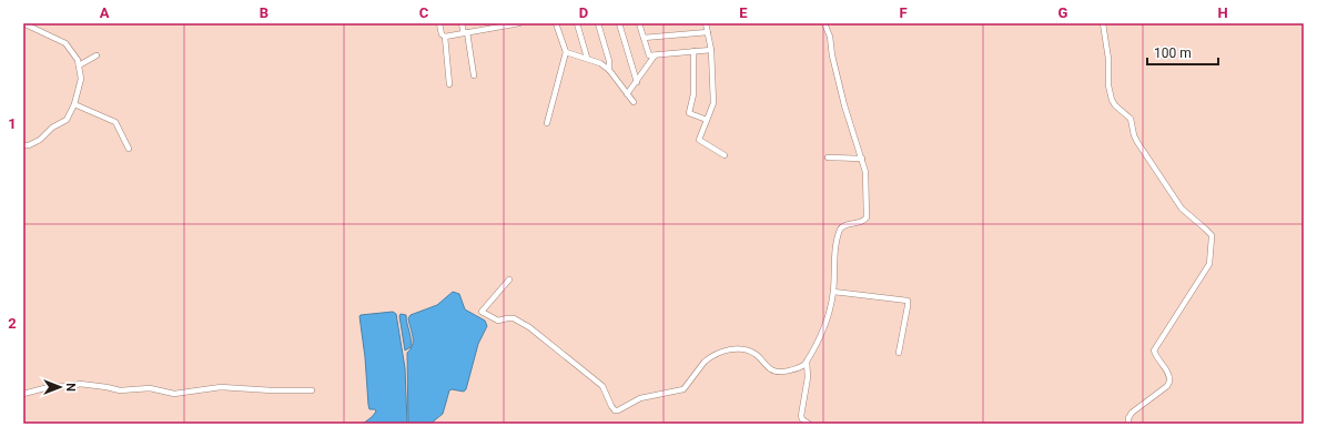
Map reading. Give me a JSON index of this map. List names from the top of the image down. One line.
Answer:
{"scale_bar":"100 m","north":"right","grid":{"columns":["A","B","C","D","E","F","G","H"],"rows":["1","2"]}}
